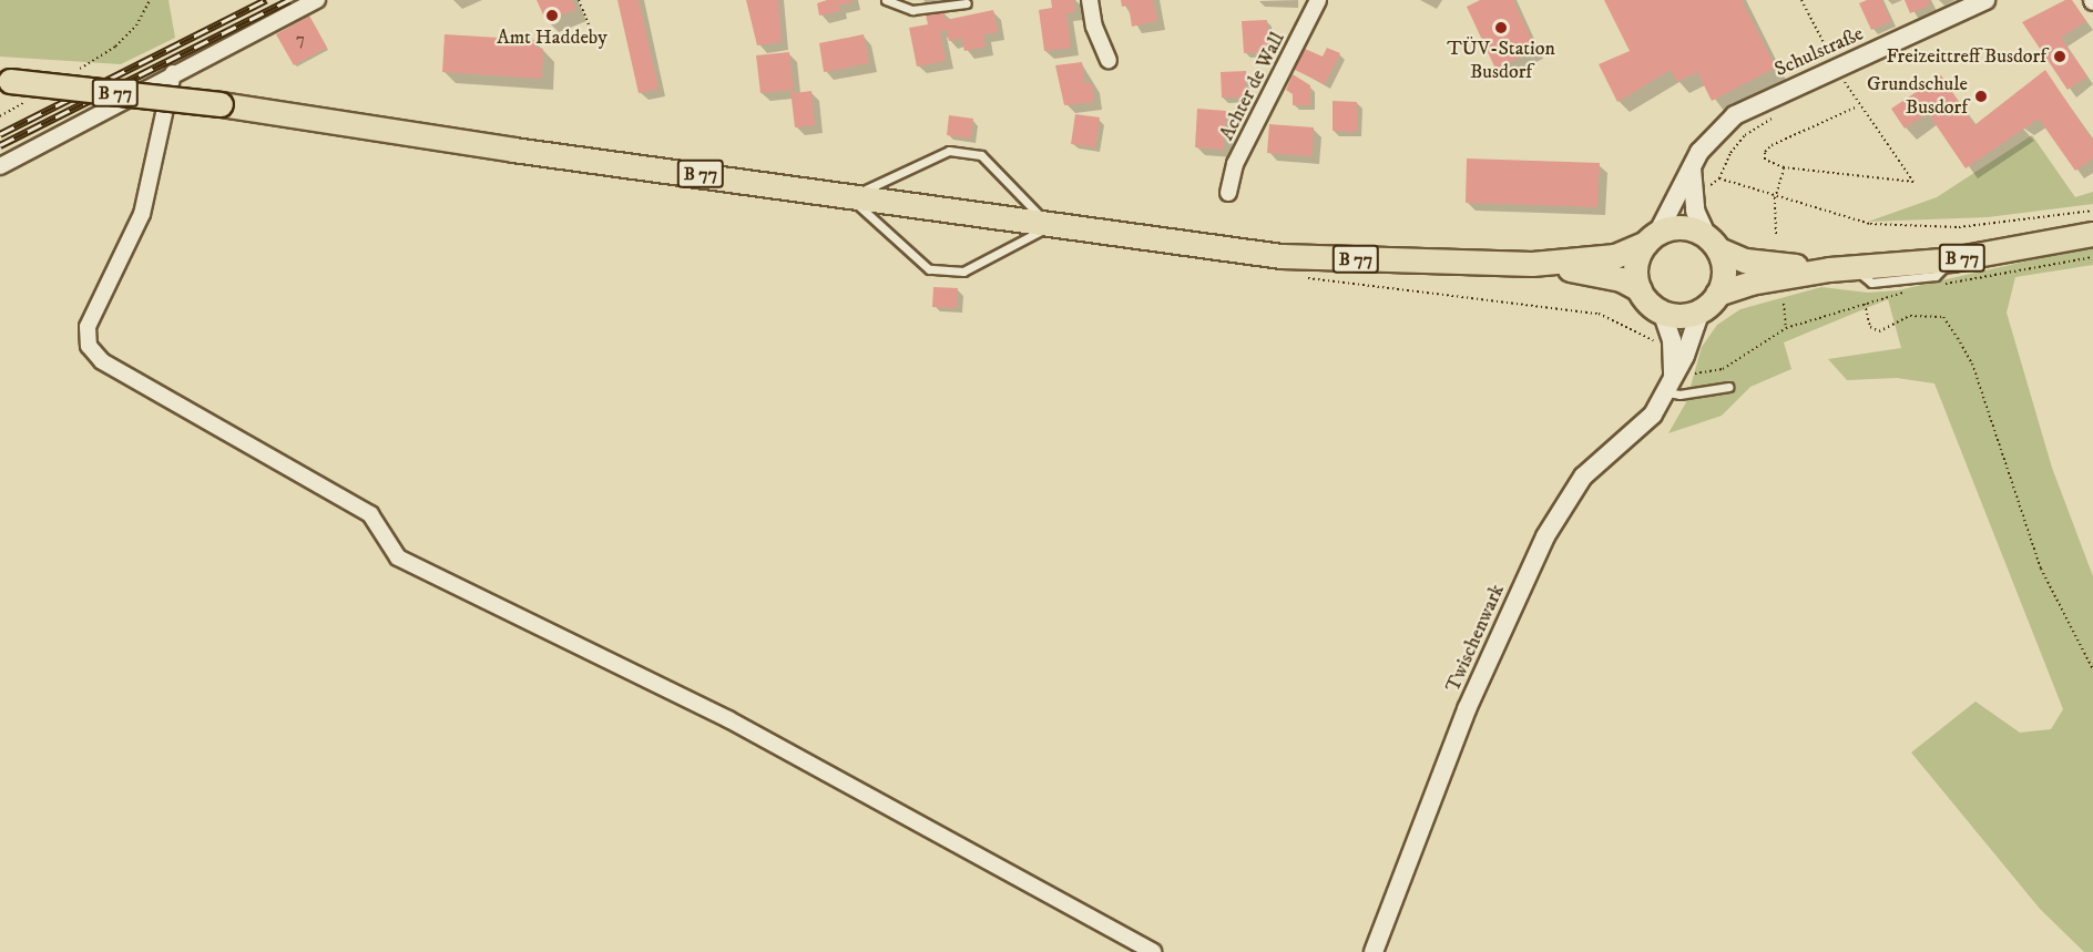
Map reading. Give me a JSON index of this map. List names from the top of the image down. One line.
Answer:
{"streets":{"main road":["B 77"],"street":["Schulstraße","Achter de Wall","Twischenwark"]},"crossings":[["Schulstraße","B 77"],["Schulstraße","Twischenwark"],["B 77","Twischenwark"]],"places":["Amt Haddeby","TÜV-Station Busdorf","Freizeittreff Busdorf","Grundschule Busdorf"],"house_numbers":["7"]}
